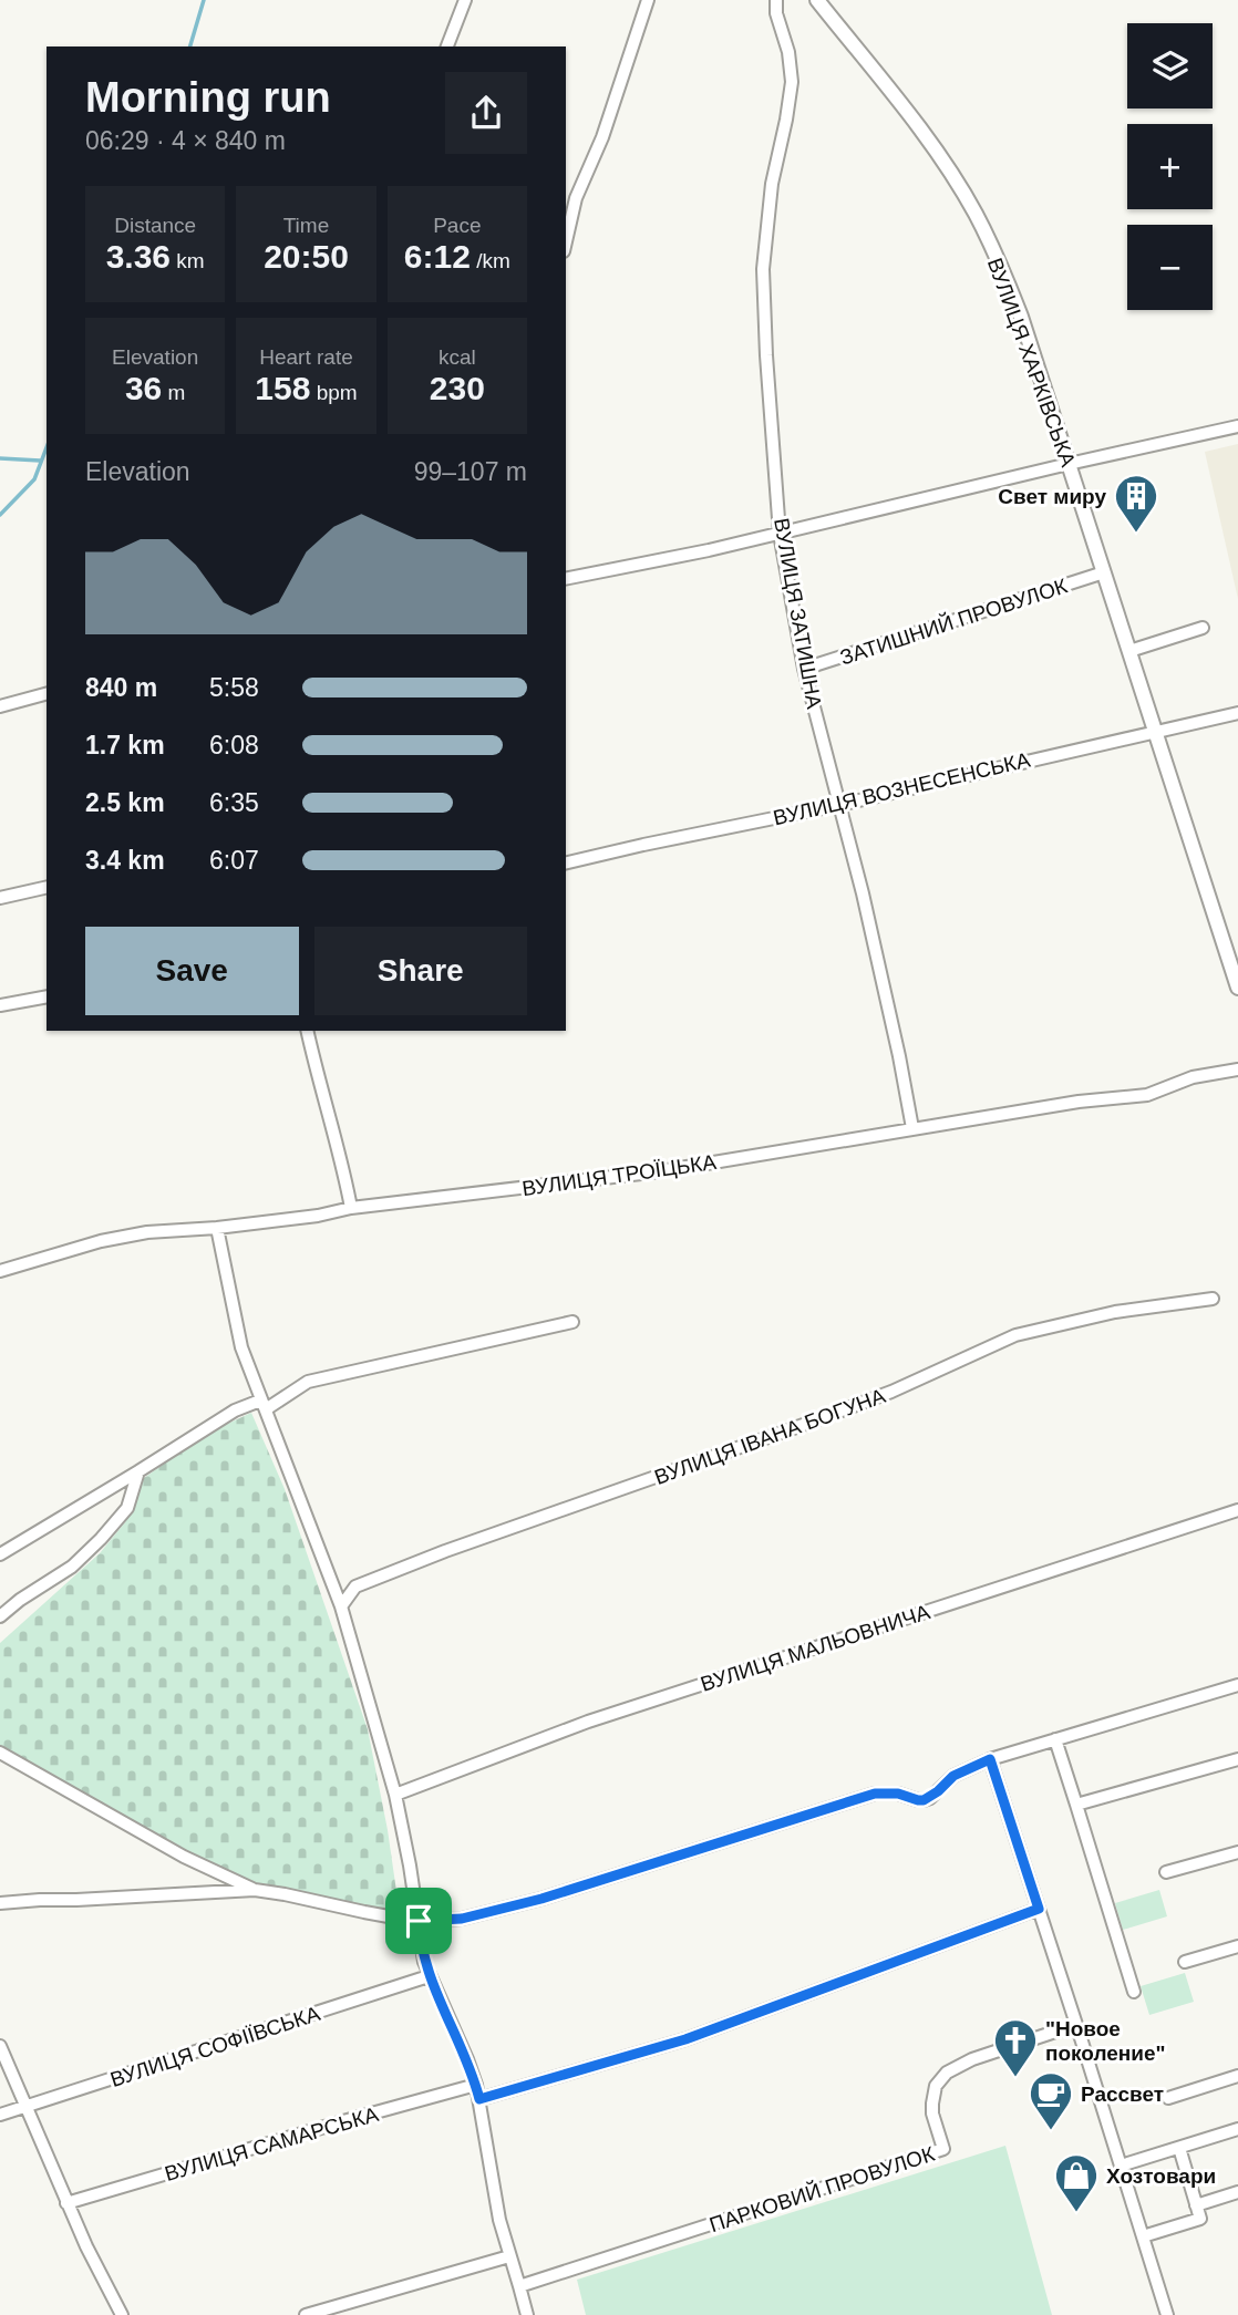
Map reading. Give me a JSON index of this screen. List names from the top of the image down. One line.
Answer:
{"streets":{"street":["ВУЛИЦЯ ХАРКІВСЬКА","ВУЛИЦЯ ЗАТИШНА","ЗАТИШНИЙ ПРОВУЛОК","ВУЛИЦЯ ВОЗНЕСЕНСЬКА","ВУЛИЦЯ ТРОЇЦЬКА","ВУЛИЦЯ ІВАНА БОГУНА","ВУЛИЦЯ МАЛЬОВНИЧА","ВУЛИЦЯ СОФІЇВСЬКА","ВУЛИЦЯ САМАРСЬКА","ПАРКОВИЙ ПРОВУЛОК"]},"crossings":[["ВУЛИЦЯ ХАРКІВСЬКА","ЗАТИШНИЙ ПРОВУЛОК"],["ВУЛИЦЯ ХАРКІВСЬКА","ВУЛИЦЯ ВОЗНЕСЕНСЬКА"],["ВУЛИЦЯ ЗАТИШНА","ЗАТИШНИЙ ПРОВУЛОК"],["ВУЛИЦЯ ЗАТИШНА","ВУЛИЦЯ ВОЗНЕСЕНСЬКА"],["ВУЛИЦЯ ЗАТИШНА","ВУЛИЦЯ ТРОЇЦЬКА"]],"places":{"building":["Свет миру"],"church":["\"Новое поколение\""],"cafe":["Рассвет"],"shop":["Хозтовари"]},"page":{"map_buttons":["+","−"],"heading":["Morning run","06:29 · 4 × 840 m"],"stats":[["Distance","3.36 km"],["Time","20:50"],["Pace","6:12 /km"],["Elevation","36 m"],["Heart rate","158 bpm"],["kcal","230"]],"chart":["Elevation","99–107 m"],"list":[{"name":"840 m","note":"5:58"},{"name":"1.7 km","note":"6:08"},{"name":"2.5 km","note":"6:35"},{"name":"3.4 km","note":"6:07"}],"buttons":["Save","Share"]}}
